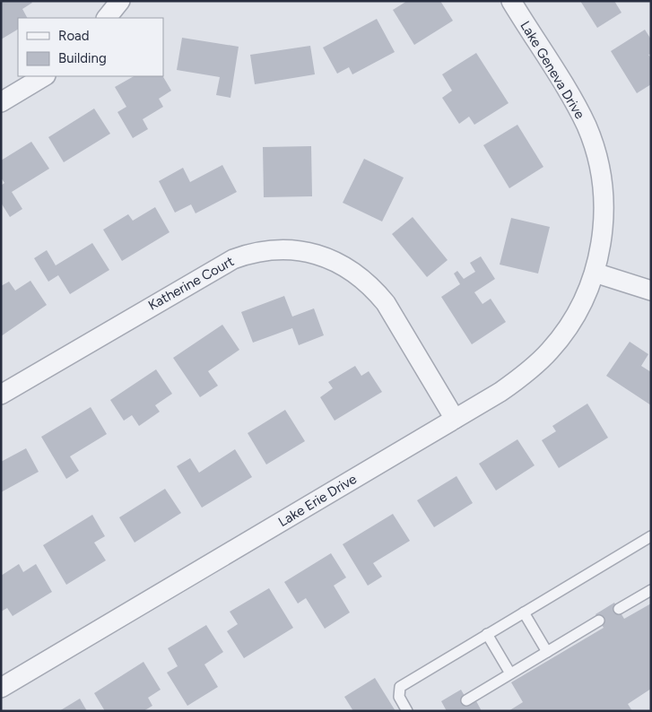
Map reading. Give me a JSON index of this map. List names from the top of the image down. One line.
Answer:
{"streets":{"street":["Lake Geneva Drive","Katherine Court","Lake Erie Drive"]},"crossings":[["Lake Geneva Drive","Lake Erie Drive"],["Katherine Court","Lake Erie Drive"]],"legend":["Road","Building"]}
